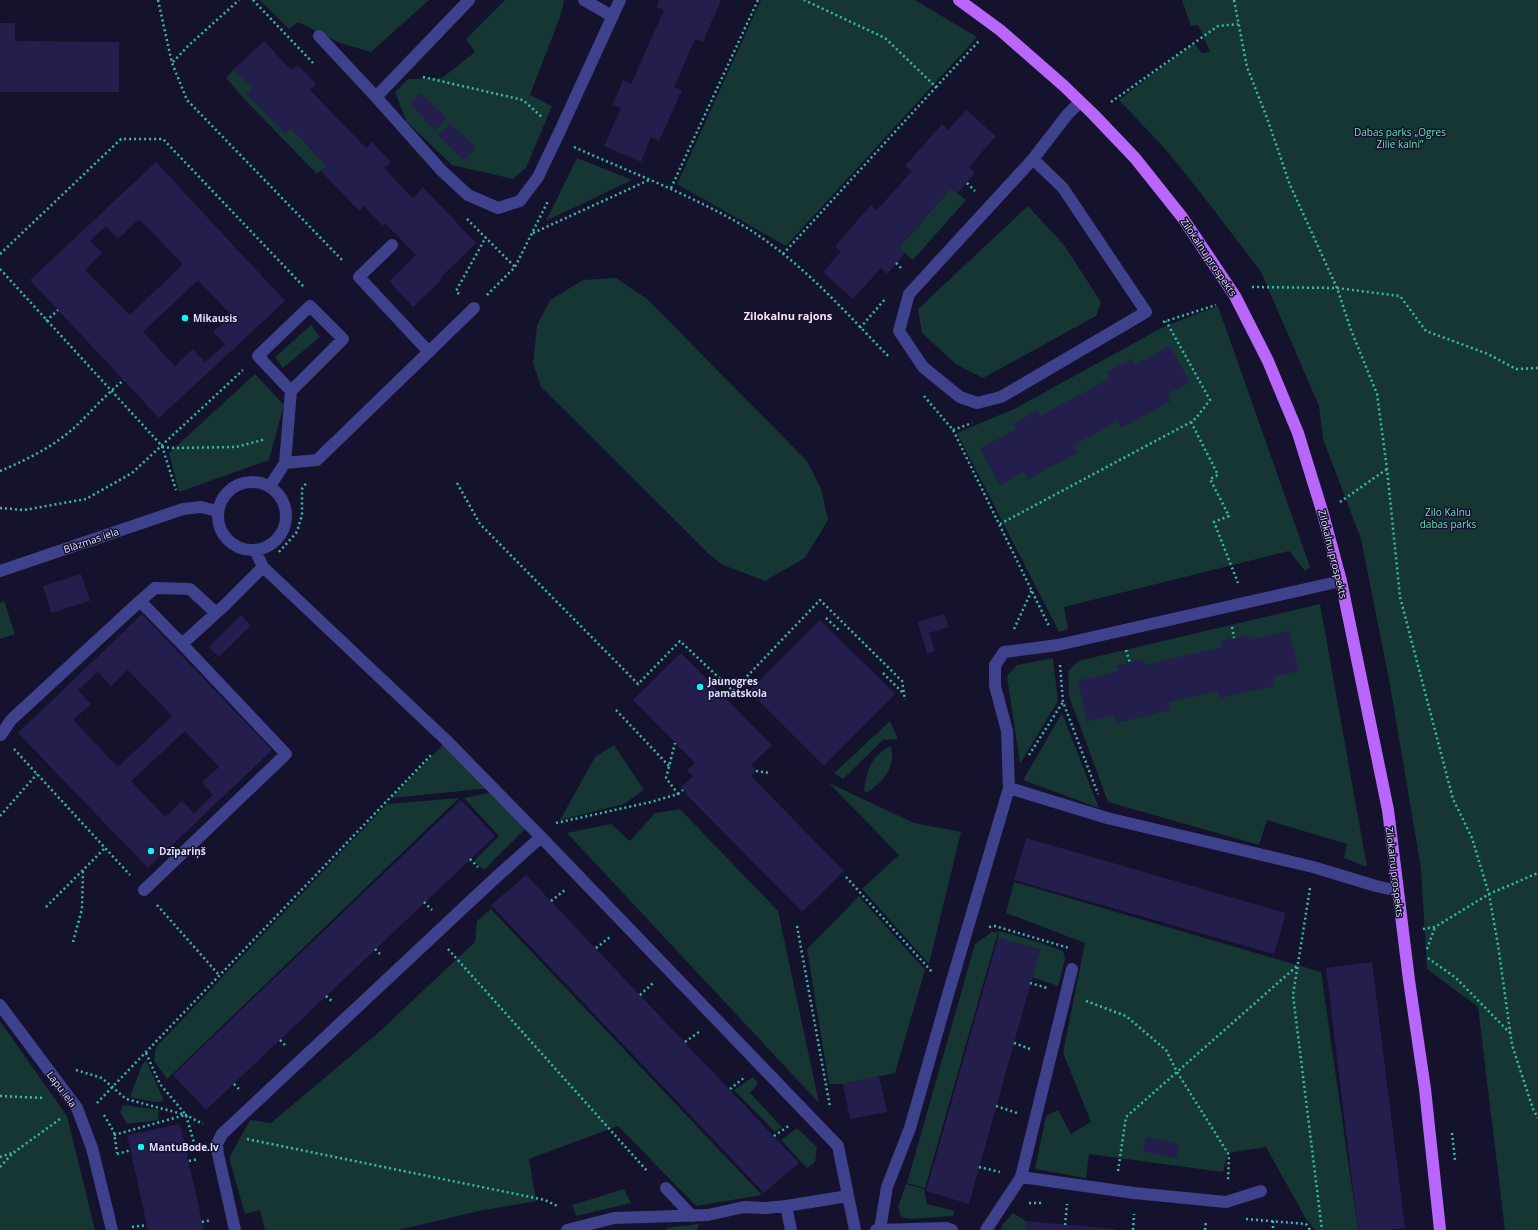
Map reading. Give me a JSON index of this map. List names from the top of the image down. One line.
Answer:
{"streets":{"main road":["Zilokalnu prospekts"],"street":["Blāzmas iela","Lapu iela"]},"districts":["Zilokalnu rajons"],"parks":["Dabas parks „Ogres Zilie kalni”","Zilo Kalnu dabas parks"],"places":["Mikausis","Jaunogres pamatskola","Dzīpariņš","MantuBode.lv"]}
